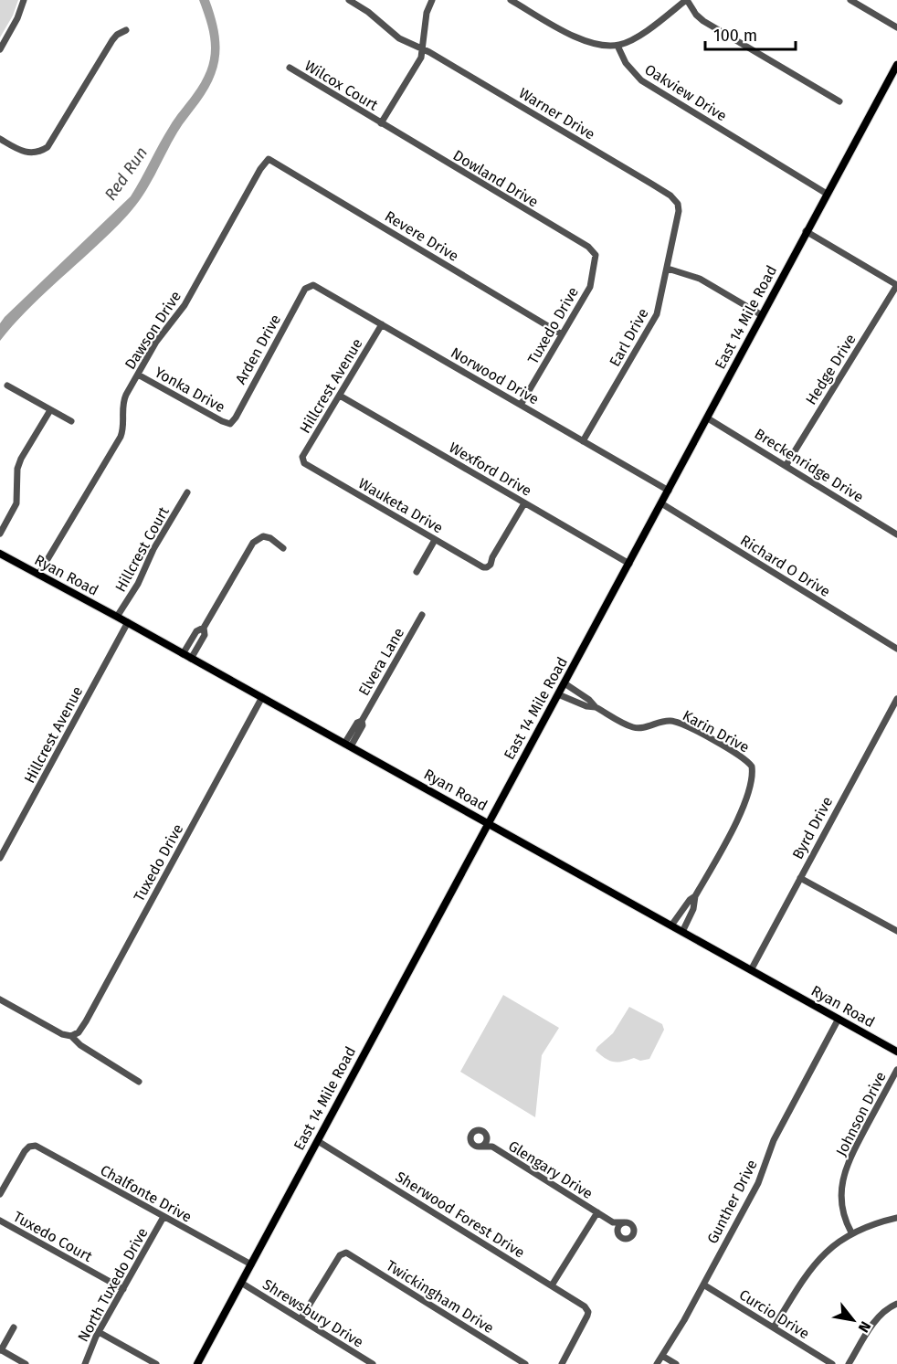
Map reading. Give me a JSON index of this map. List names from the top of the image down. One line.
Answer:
{"streets":{"main road":["East 14 Mile Road","Ryan Road"],"street":["Wilcox Court","Oakview Drive","Warner Drive","Dowland Drive","Revere Drive","Tuxedo Drive","Dawson Drive","Earl Drive","Arden Drive","Hedge Drive","Norwood Drive","Hillcrest Avenue","Yonka Drive","Breckenridge Drive","Wexford Drive","Wauketa Drive","Hillcrest Court","Richard O Drive","Elvera Lane","Karin Drive","Byrd Drive","Johnson Drive","Glengary Drive","Chalfonte Drive","Gunther Drive","Sherwood Forest Drive","Tuxedo Court","North Tuxedo Drive","Twickingham Drive","Shrewsbury Drive","Curcio Drive"]},"crossings":[["Wilcox Court","Dowland Drive"],["Oakview Drive","East 14 Mile Road"],["Warner Drive","Earl Drive"],["Dowland Drive","Tuxedo Drive"],["Revere Drive","Tuxedo Drive"],["Revere Drive","Dawson Drive"],["East 14 Mile Road","Norwood Drive"],["East 14 Mile Road","Breckenridge Drive"],["East 14 Mile Road","Wexford Drive"],["East 14 Mile Road","Richard O Drive"],["East 14 Mile Road","Ryan Road"],["East 14 Mile Road","Karin Drive"],["East 14 Mile Road","Chalfonte Drive"],["East 14 Mile Road","Sherwood Forest Drive"],["East 14 Mile Road","Shrewsbury Drive"],["Tuxedo Drive","Norwood Drive"],["Tuxedo Drive","Ryan Road"],["Dawson Drive","Yonka Drive"],["Dawson Drive","Ryan Road"],["Earl Drive","Norwood Drive"],["Arden Drive","Norwood Drive"],["Arden Drive","Yonka Drive"],["Hedge Drive","Breckenridge Drive"],["Norwood Drive","Hillcrest Avenue"],["Hillcrest Avenue","Wexford Drive"],["Hillcrest Avenue","Wauketa Drive"],["Hillcrest Avenue","Ryan Road"],["Wexford Drive","Wauketa Drive"],["Hillcrest Court","Ryan Road"],["Ryan Road","Elvera Lane"],["Ryan Road","Karin Drive"],["Ryan Road","Byrd Drive"],["Ryan Road","Gunther Drive"],["Glengary Drive","Sherwood Forest Drive"],["Chalfonte Drive","North Tuxedo Drive"],["Gunther Drive","Curcio Drive"],["Tuxedo Court","North Tuxedo Drive"],["Twickingham Drive","Shrewsbury Drive"]],"water":["Red Run"],"scale_bar":"100 m","north":"bottom right"}
